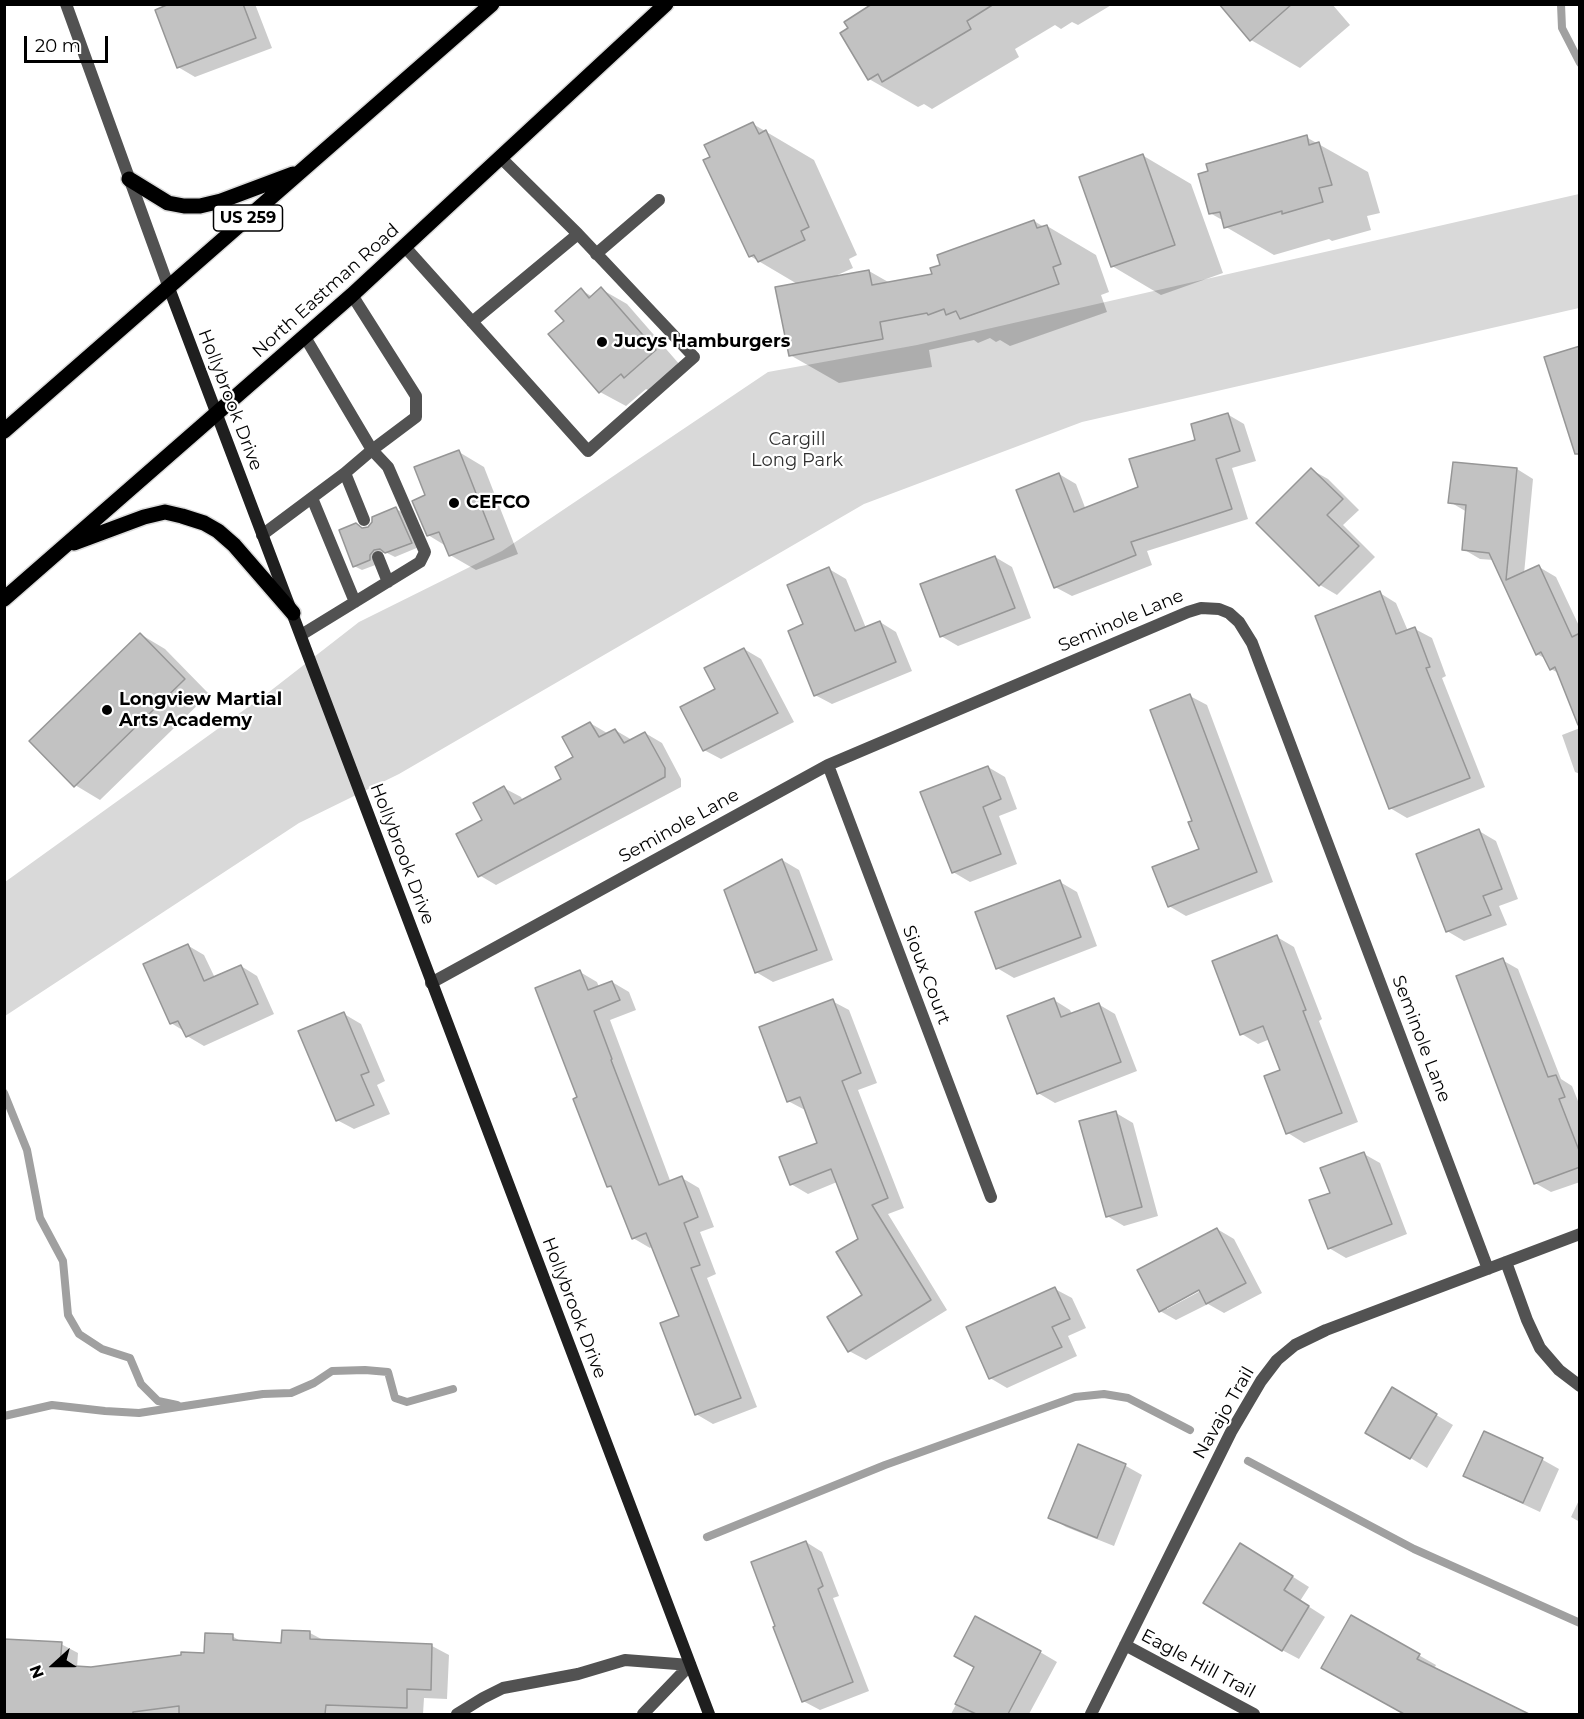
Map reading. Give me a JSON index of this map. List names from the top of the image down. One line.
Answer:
{"streets":{"main road":["US 259","North Eastman Road","Hollybrook Drive"],"street":["Seminole Lane","Sioux Court","Navajo Trail","Eagle Hill Trail"]},"crossings":[["US 259","Hollybrook Drive"],["North Eastman Road","Hollybrook Drive"],["Hollybrook Drive","Seminole Lane"],["Seminole Lane","Sioux Court"],["Seminole Lane","Navajo Trail"],["Navajo Trail","Eagle Hill Trail"]],"parks":["Cargill Long Park"],"places":["Jucys Hamburgers","CEFCO","Longview Martial Arts Academy"],"scale_bar":"20 m","north":"left"}
